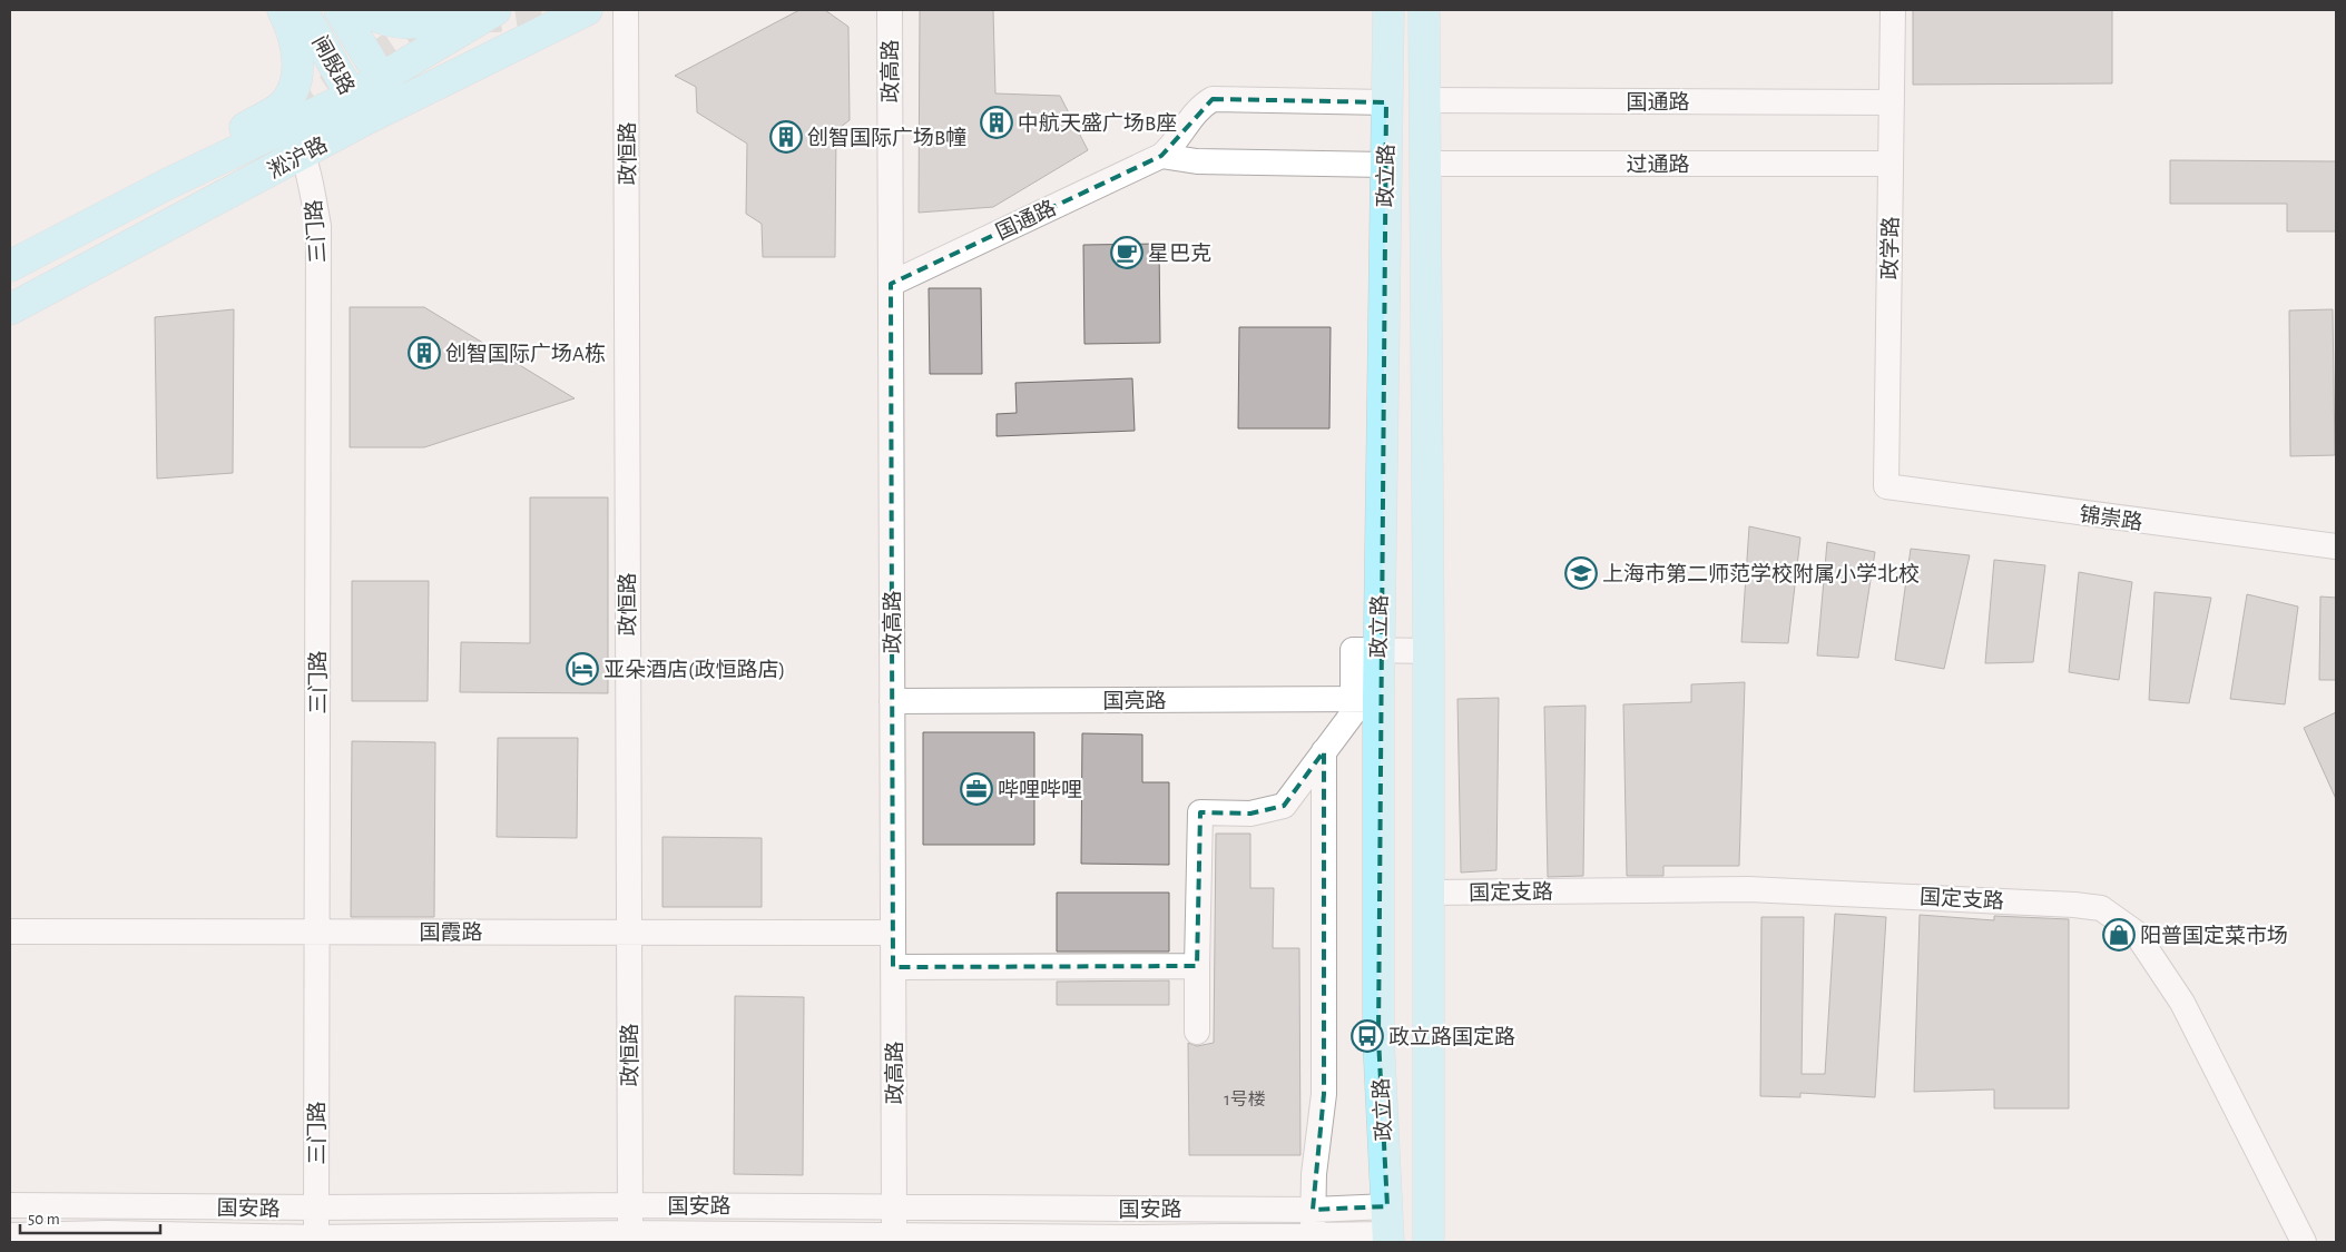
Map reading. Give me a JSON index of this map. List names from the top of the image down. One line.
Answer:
{"streets":{"main road":["闸殷路","淞沪路","政立路"],"street":["政高路","国通路","政恒路","过通路","三门路","政学路","锦崇路","国亮路","国定支路","国霞路","国安路"]},"crossings":[["闸殷路","淞沪路"],["政高路","国通路"],["政高路","国亮路"],["政高路","国霞路"],["政高路","国安路"],["国通路","政立路"],["国通路","政学路"],["政恒路","国霞路"],["政恒路","国安路"],["淞沪路","三门路"],["过通路","政立路"],["过通路","政学路"],["政立路","国亮路"],["政立路","国定支路"],["政立路","国安路"],["三门路","国霞路"],["三门路","国安路"],["政学路","锦崇路"]],"places":{"building":["中航天盛广场B座","创智国际广场B幢","创智国际广场A栋"],"cafe":["星巴克"],"school or university":["上海市第二师范学校附属小学北校"],"hotel":["亚朵酒店(政恒路店)"],"office":["哔哩哔哩"],"shop":["阳普国定菜市场"],"bus stop":["政立路国定路"]},"house_numbers":["1号楼"],"scale_bar":"50 m"}
